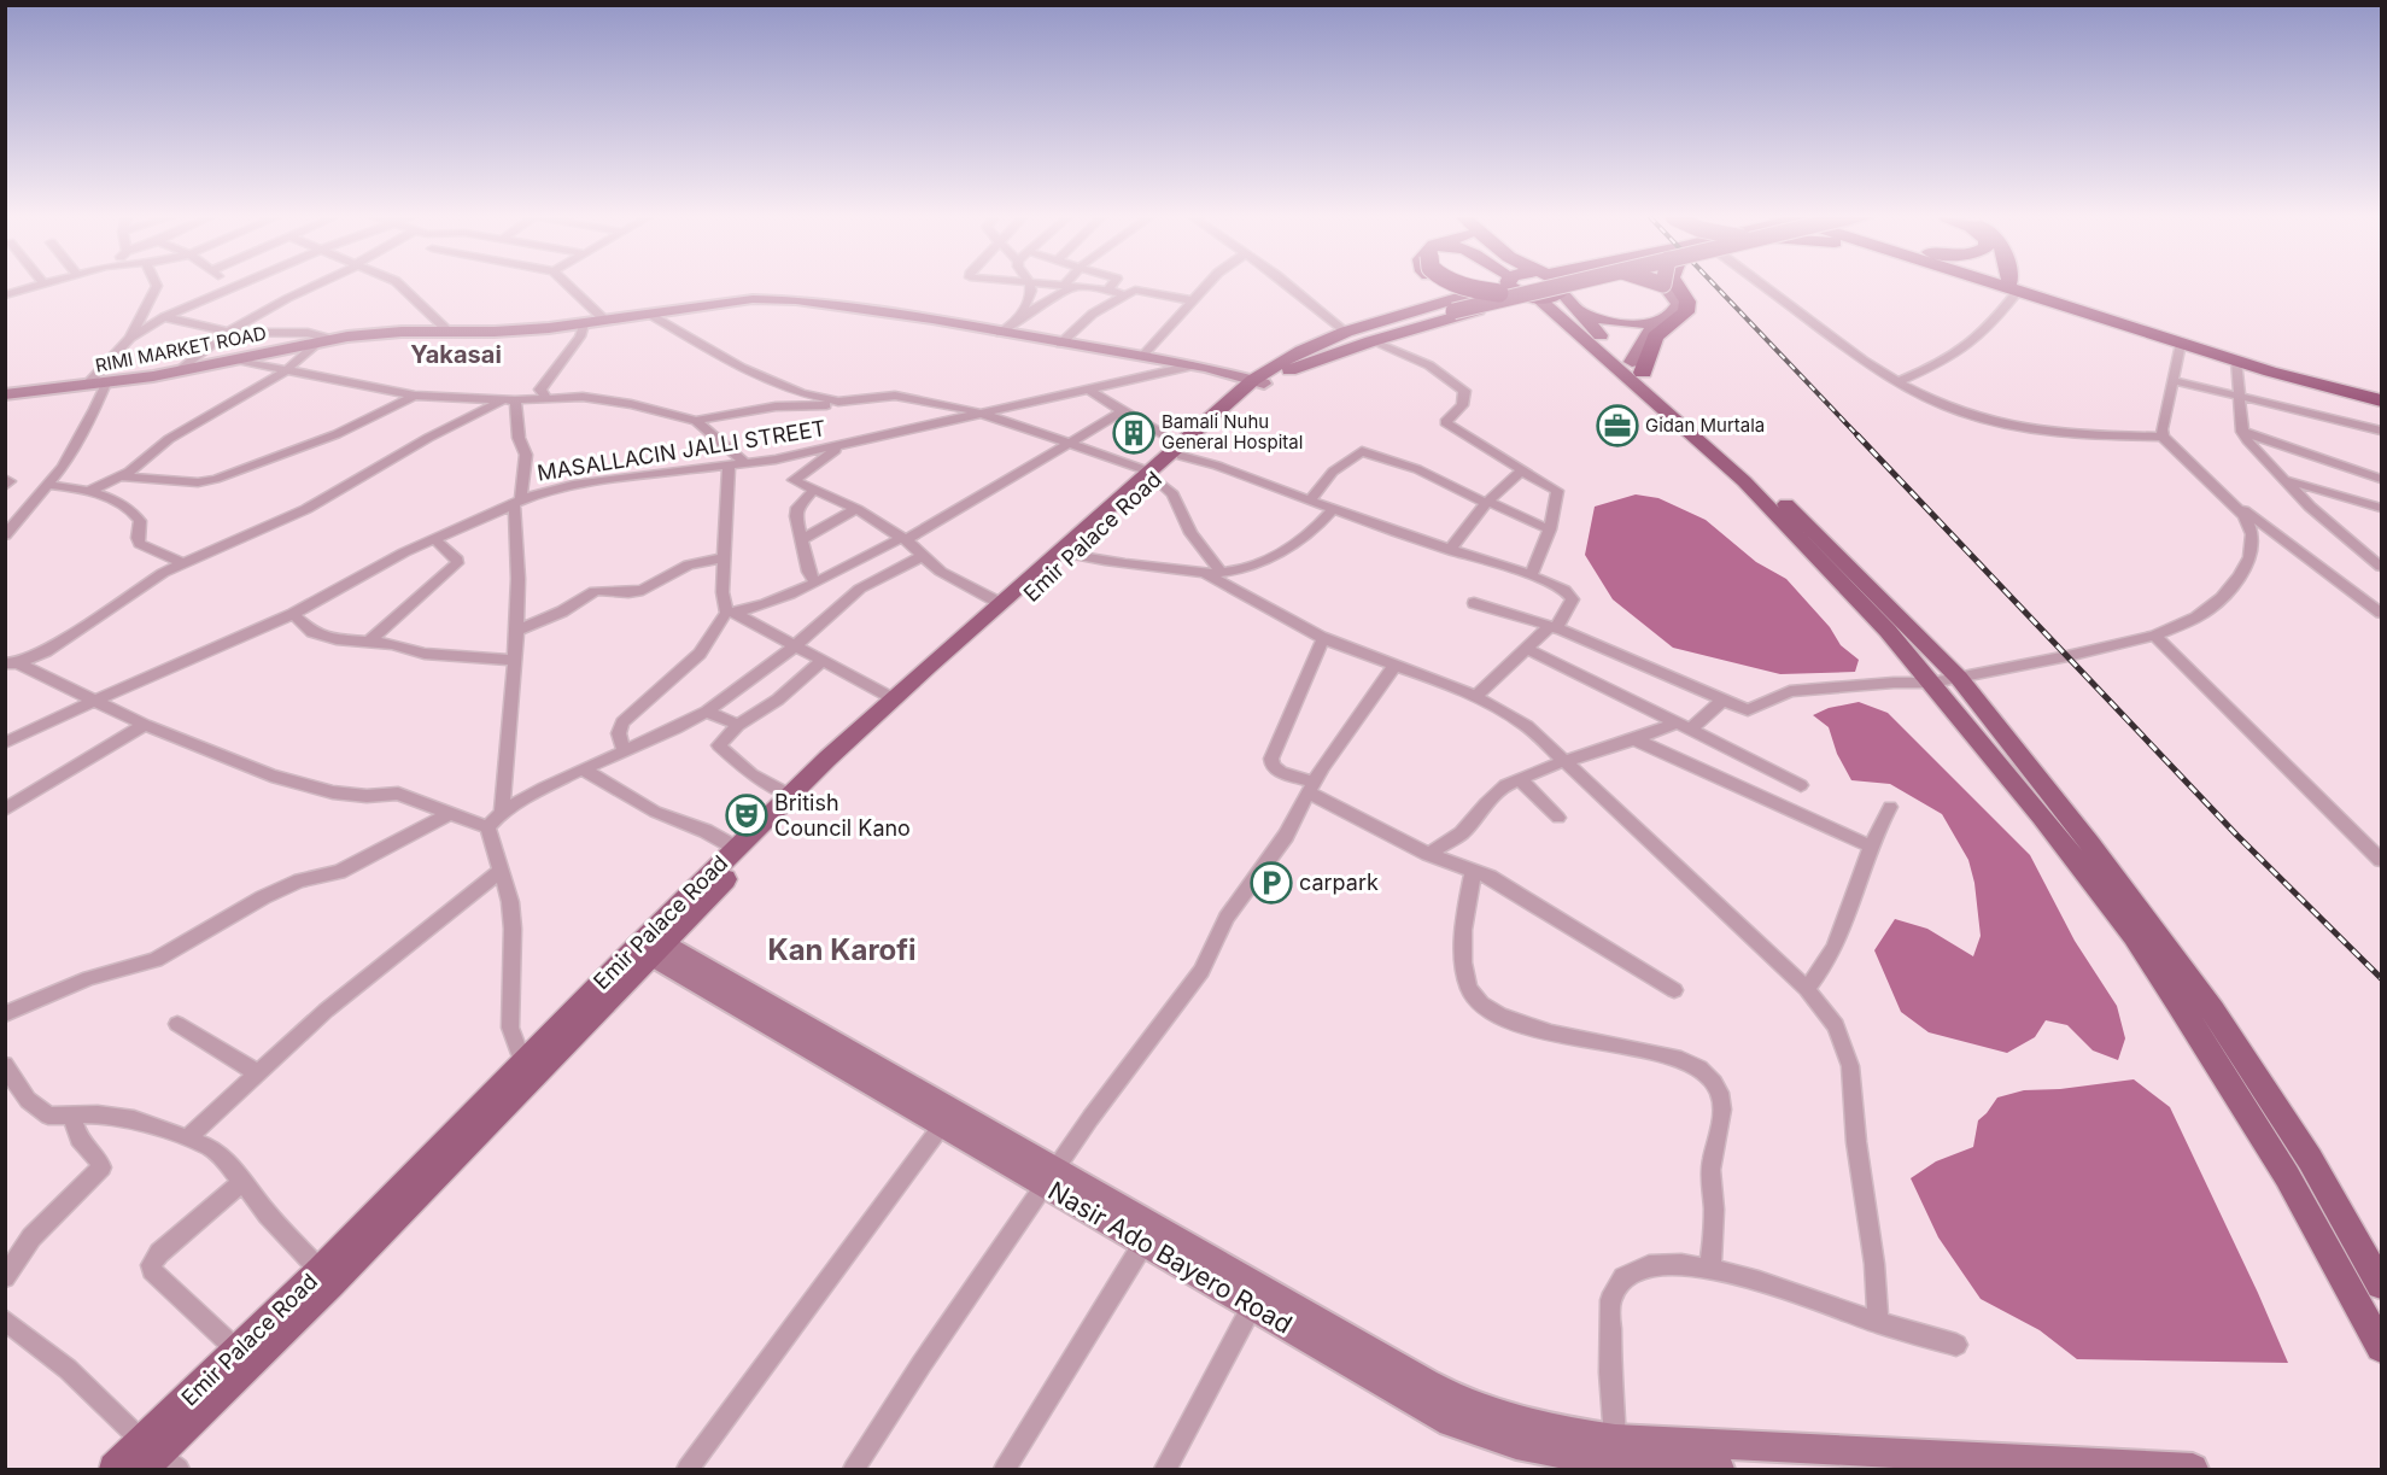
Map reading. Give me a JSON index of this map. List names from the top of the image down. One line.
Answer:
{"streets":{"main road":["Emir Palace Road"],"street":["RIMI MARKET ROAD","MASALLACIN JALLI STREET","Nasir Ado Bayero Road"]},"crossings":[["RIMI MARKET ROAD","MASALLACIN JALLI STREET"],["RIMI MARKET ROAD","Emir Palace Road"],["Emir Palace Road","Nasir Ado Bayero Road"]],"districts":["Yakasai","Kan Karofi"],"places":{"office":["Gidan Murtala"],"building":["Bamali Nuhu General Hospital"],"theatre":["British Council Kano"],"parking":["carpark"]}}
